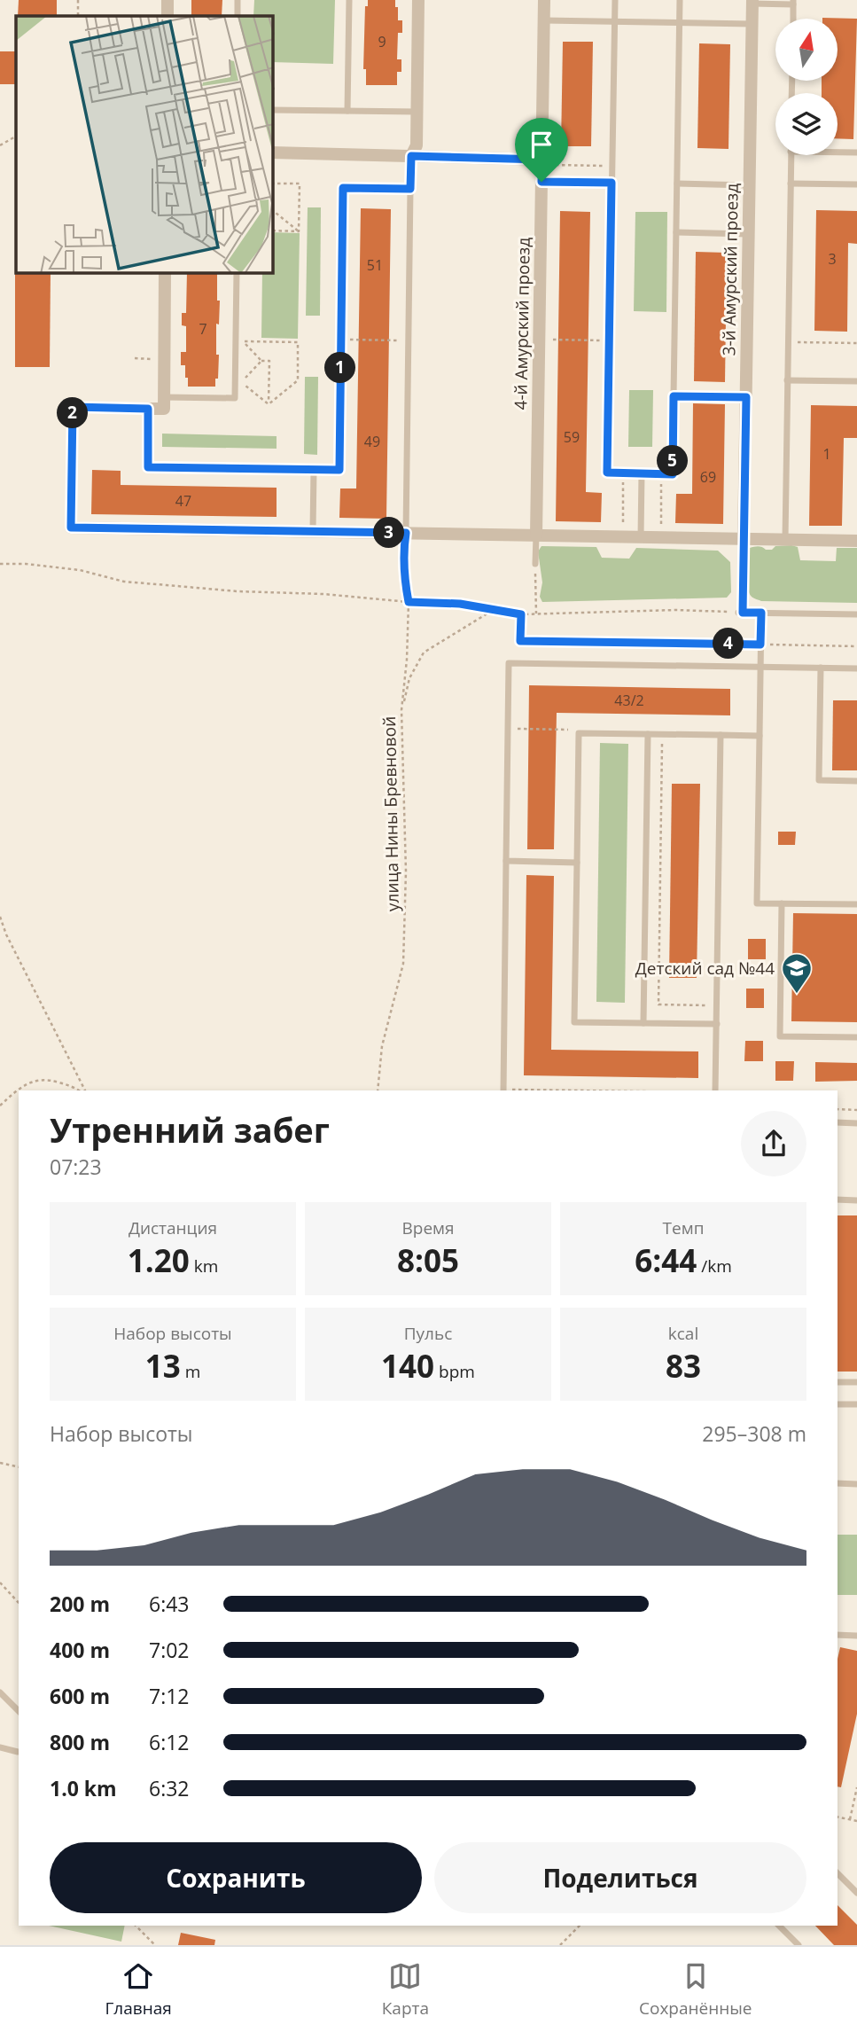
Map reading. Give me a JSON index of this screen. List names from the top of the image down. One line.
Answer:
{"streets":{"street":["3-й Амурский проезд","4-й Амурский проезд"],"path":["улица Нины Бревновой"]},"places":{"school or university":["Детский сад №44"]},"house_numbers":["9","3","51","7","59","49","1","69","47","43/2"],"north":"top","page":{"pins":["1","2","5","3","4"],"heading":["Утренний забег","07:23"],"stats":[["Дистанция","1.20 km"],["Время","8:05"],["Темп","6:44 /km"],["Набор высоты","13 m"],["Пульс","140 bpm"],["kcal","83"]],"chart":["Набор высоты","295–308 m"],"list":[{"name":"200 m","note":"6:43"},{"name":"400 m","note":"7:02"},{"name":"600 m","note":"7:12"},{"name":"800 m","note":"6:12"},{"name":"1.0 km","note":"6:32"}],"buttons":["Сохранить","Поделиться"],"tabs":["Главная","Карта","Сохранённые"]}}
